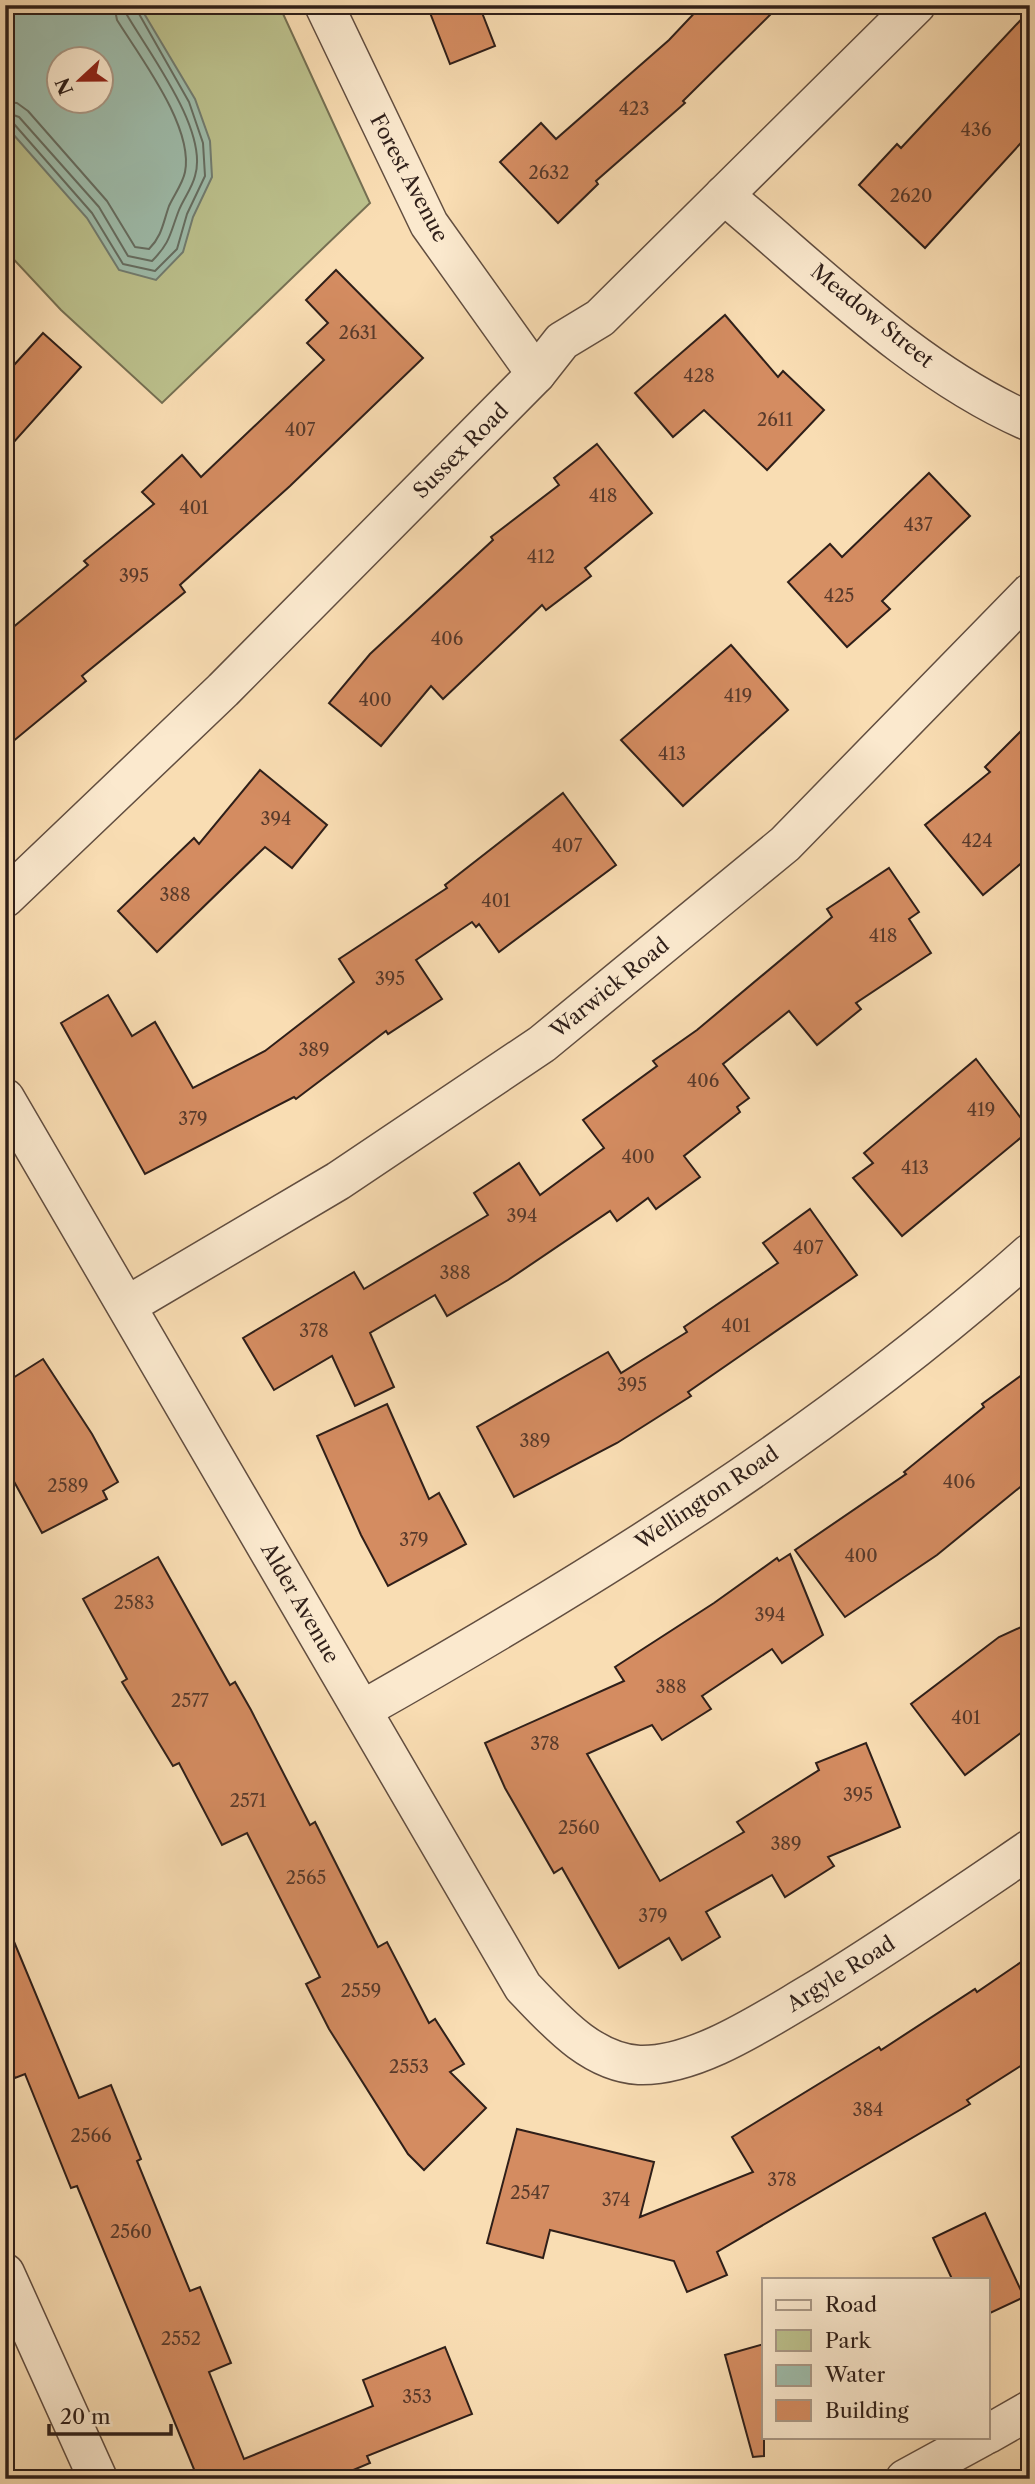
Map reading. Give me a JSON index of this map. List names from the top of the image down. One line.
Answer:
{"streets":{"street":["Forest Avenue","Meadow Street","Sussex Road","Warwick Road","Wellington Road","Alder Avenue","Argyle Road"]},"crossings":[["Forest Avenue","Sussex Road"],["Meadow Street","Sussex Road"],["Warwick Road","Alder Avenue"],["Wellington Road","Alder Avenue"],["Alder Avenue","Argyle Road"]],"house_numbers":["423","436","2632","2620","2631","428","2611","407","418","401","437","412","395","425","406","419","400","413","394","424","407","388","401","418","395","389","406","419","379","400","413","394","407","388","401","378","395","389","406","2589","379","400","2583","394","388","2577","401","378","395","2571","2560","389","2565","379","2559","2553","384","2566","378","2547","374","2560","2552","353"],"legend":["Road","Park","Water","Building"],"scale_bar":"20 m","north":"left"}
